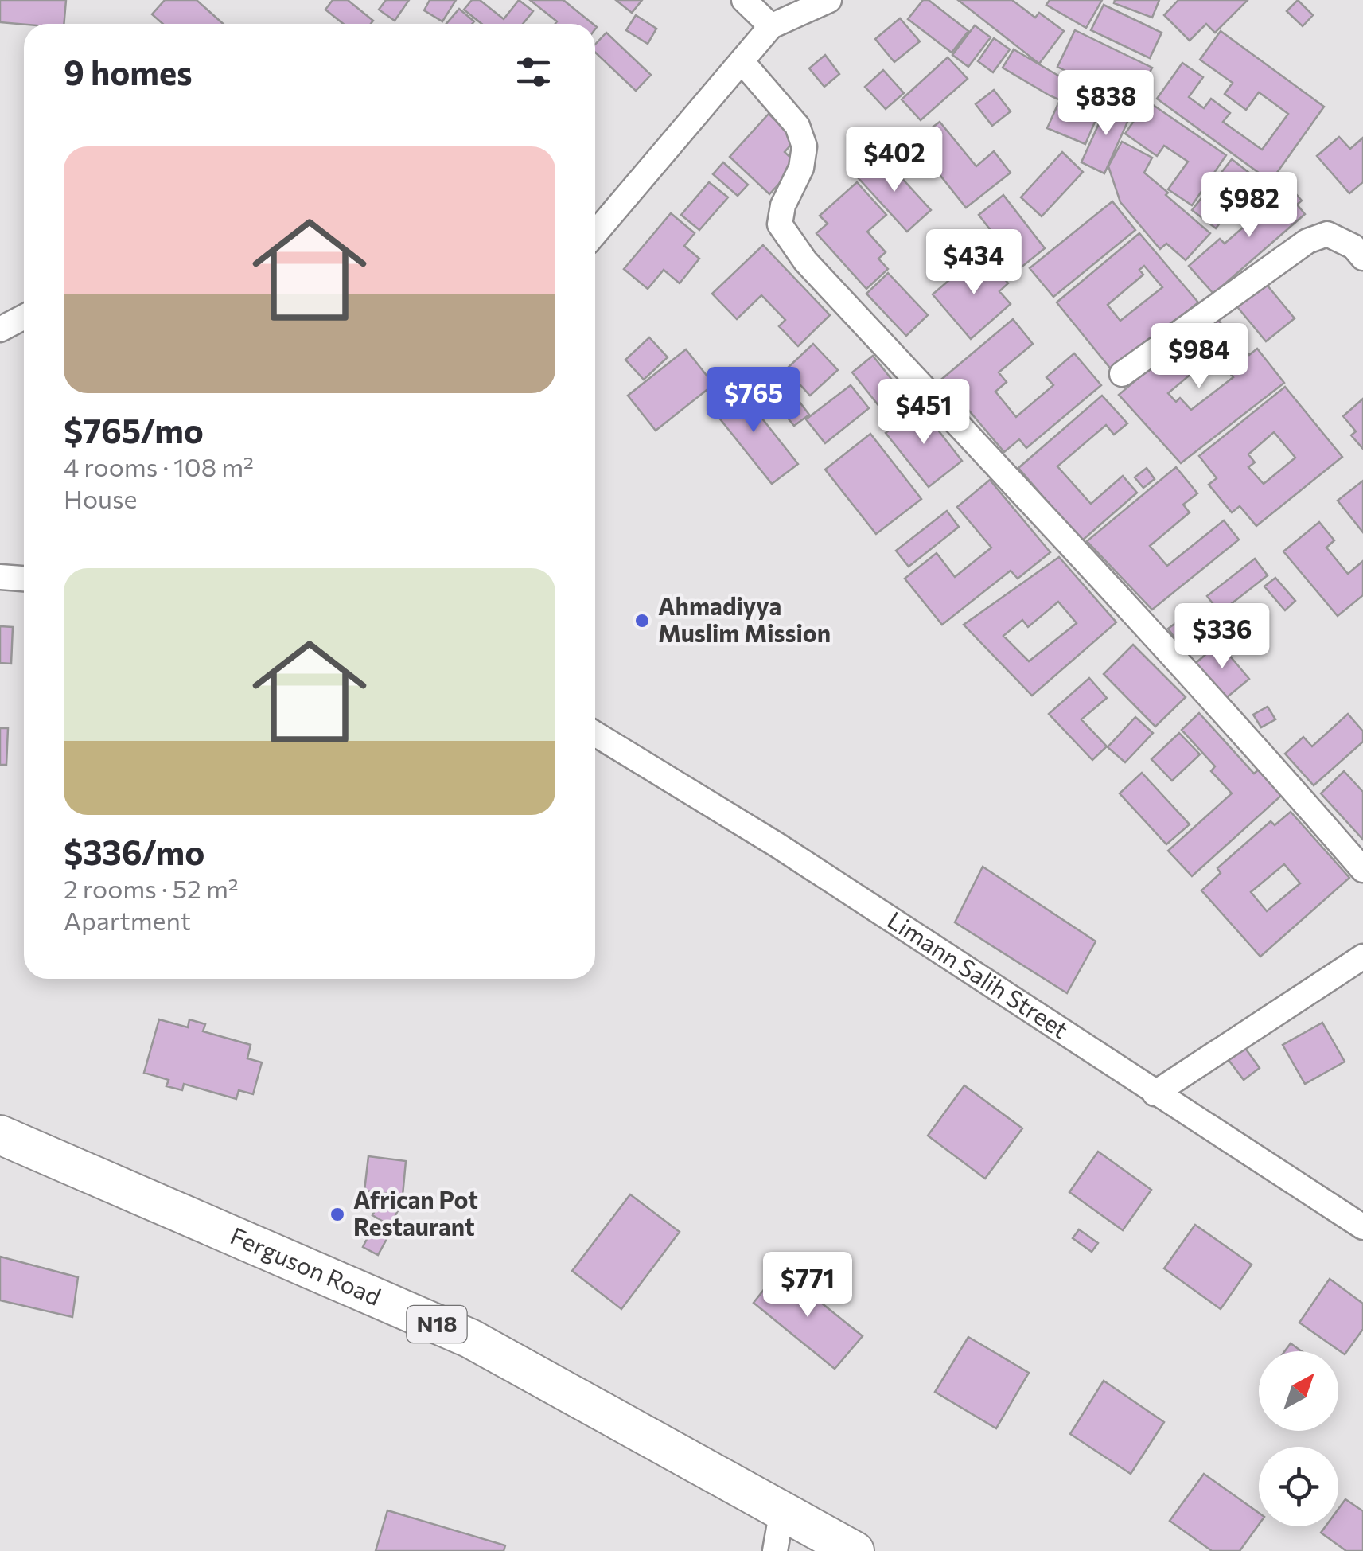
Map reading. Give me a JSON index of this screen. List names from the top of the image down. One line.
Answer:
{"streets":{"highway":["Ferguson Road","N18"],"street":["Limann Salih Street"]},"places":["Ahmadiyya Muslim Mission","African Pot Restaurant"],"north":"top right","page":{"heading":"9 homes","price":["$838","$402","$982","$434","$984","$765","$451","$336","$771"],"list":[{"name":"$765/mo","note":"4 rooms · 108 m² · House"},{"name":"$336/mo","note":"2 rooms · 52 m² · Apartment"}]}}
